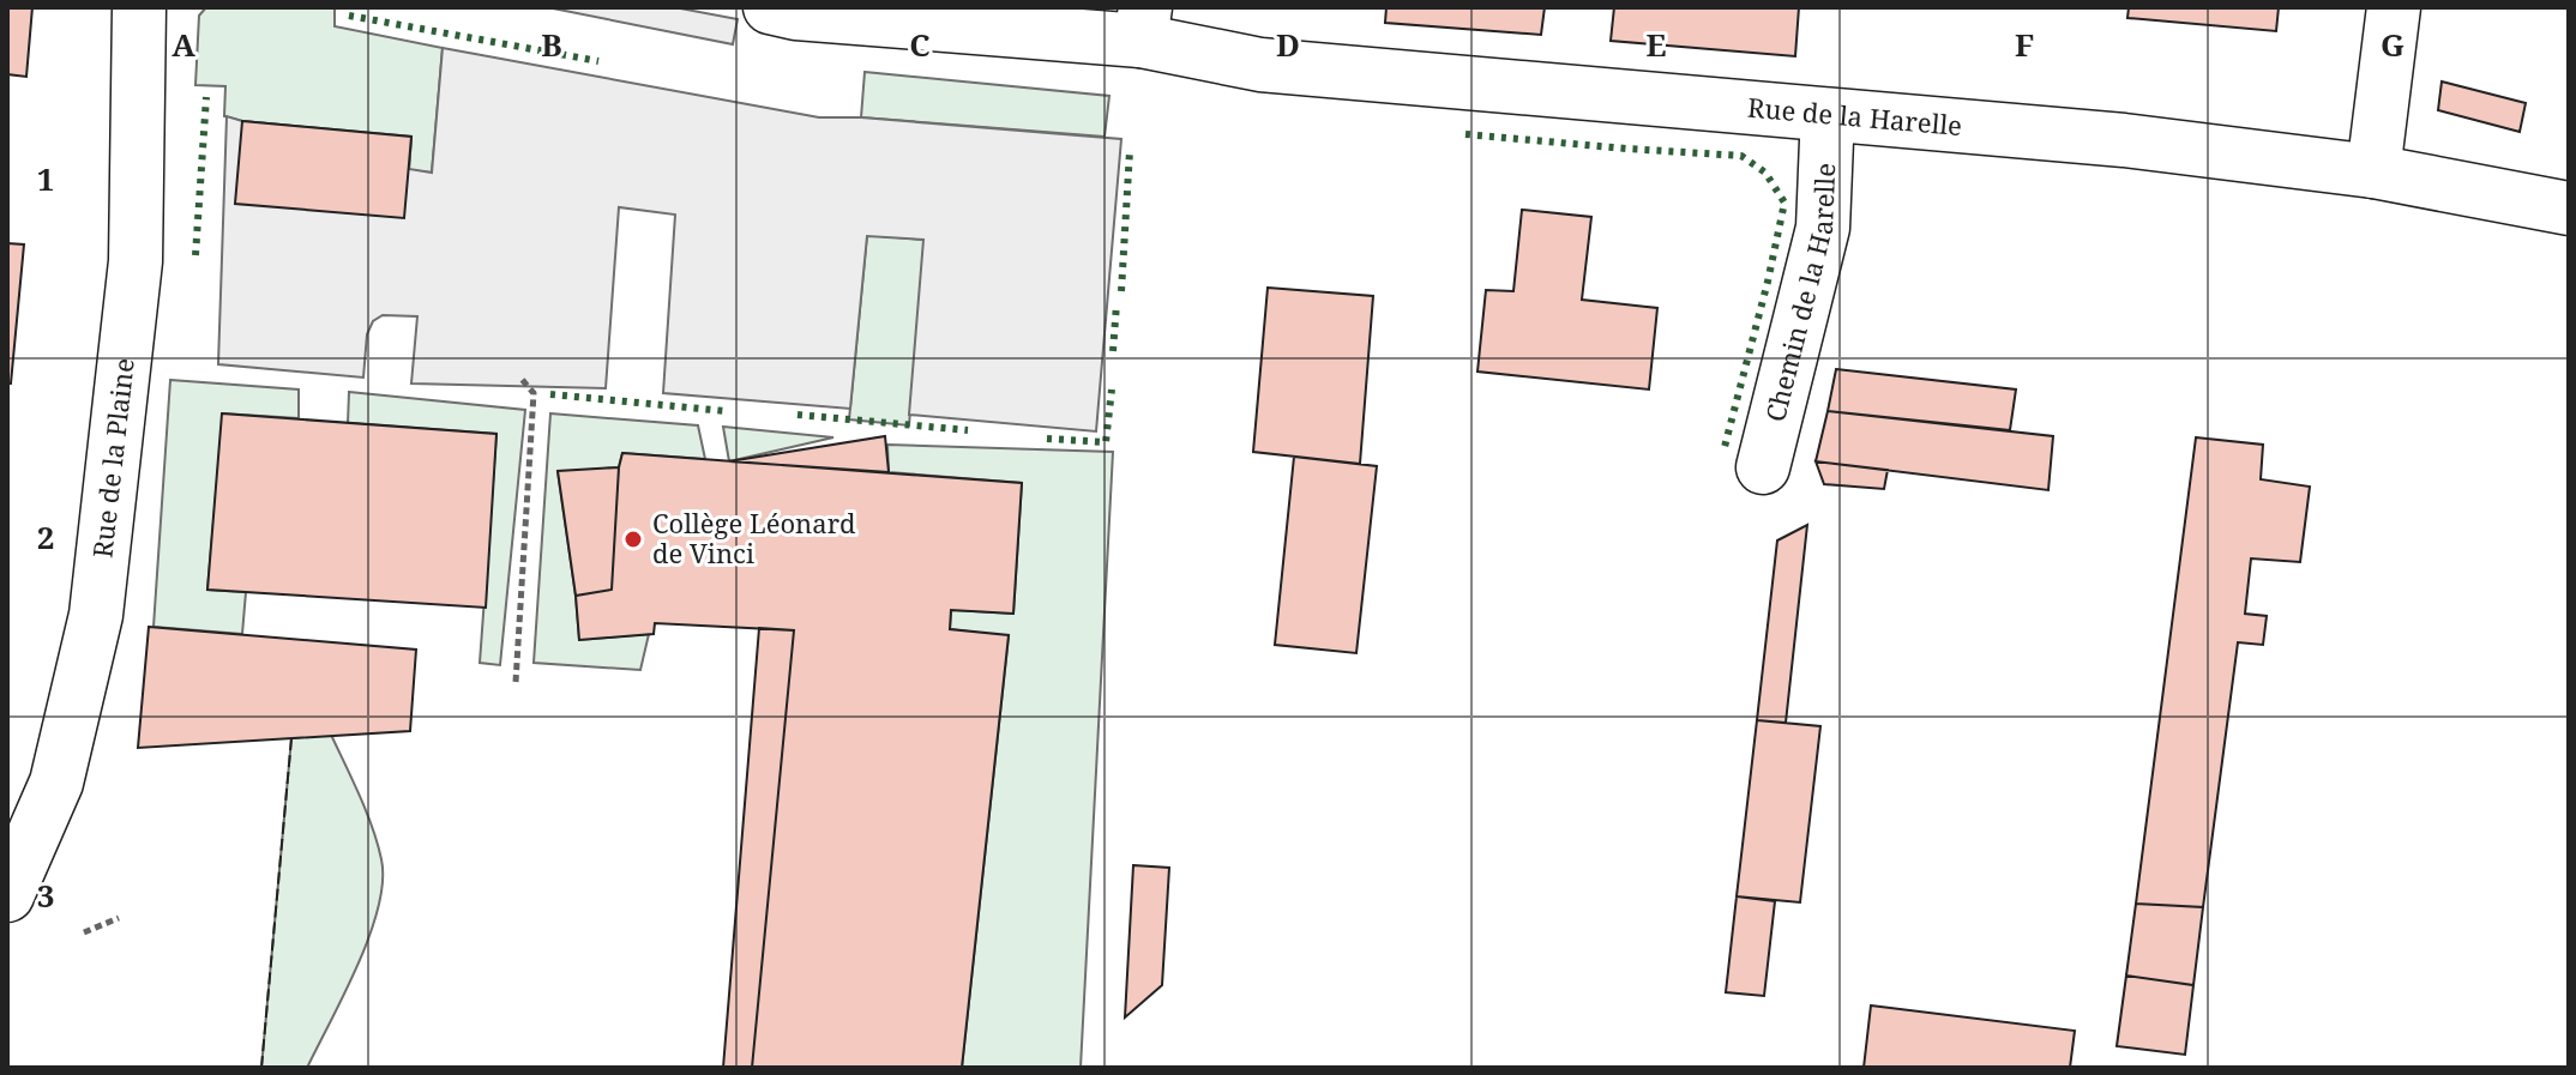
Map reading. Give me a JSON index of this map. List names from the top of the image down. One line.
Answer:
{"streets":{"street":["Rue de la Harelle","Chemin de la Harelle","Rue de la Plaine"]},"crossings":[["Rue de la Harelle","Chemin de la Harelle"]],"places":["Collège Léonard de Vinci"],"grid":{"columns":["A","B","C","D","E","F","G"],"rows":["1","2","3"]}}
